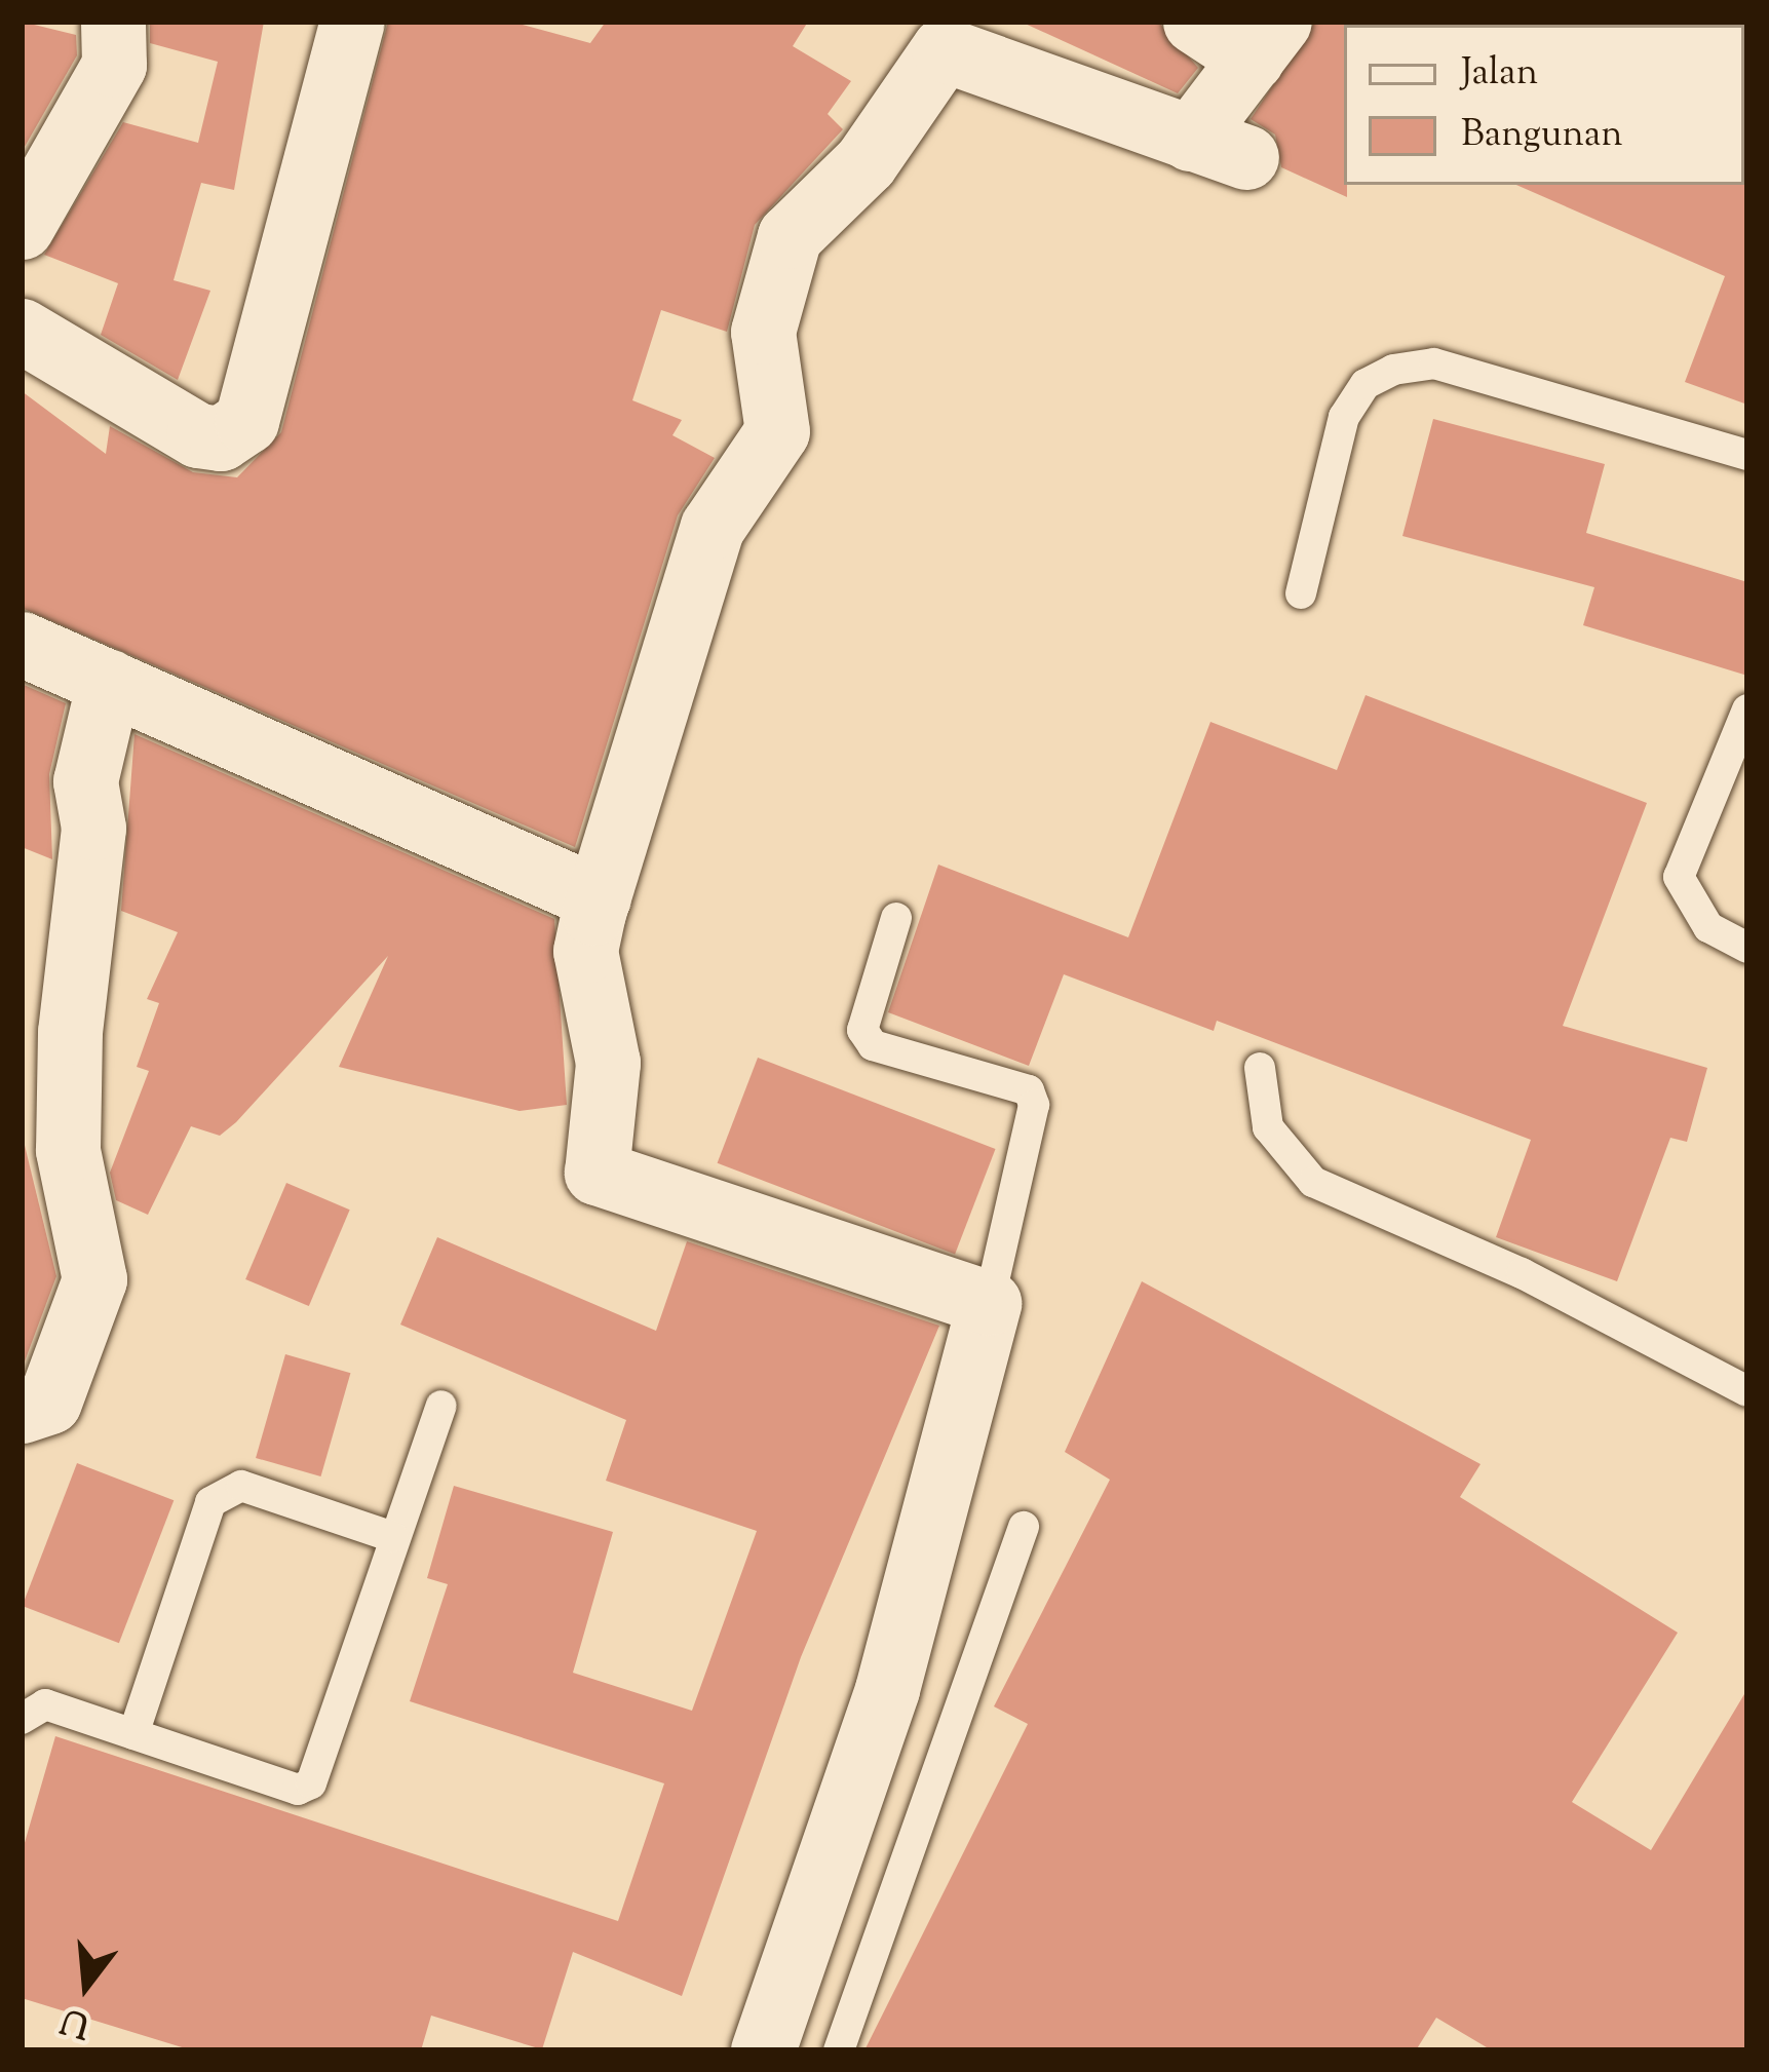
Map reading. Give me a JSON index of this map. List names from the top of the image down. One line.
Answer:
{"legend":["Jalan","Bangunan"],"north":"bottom"}
